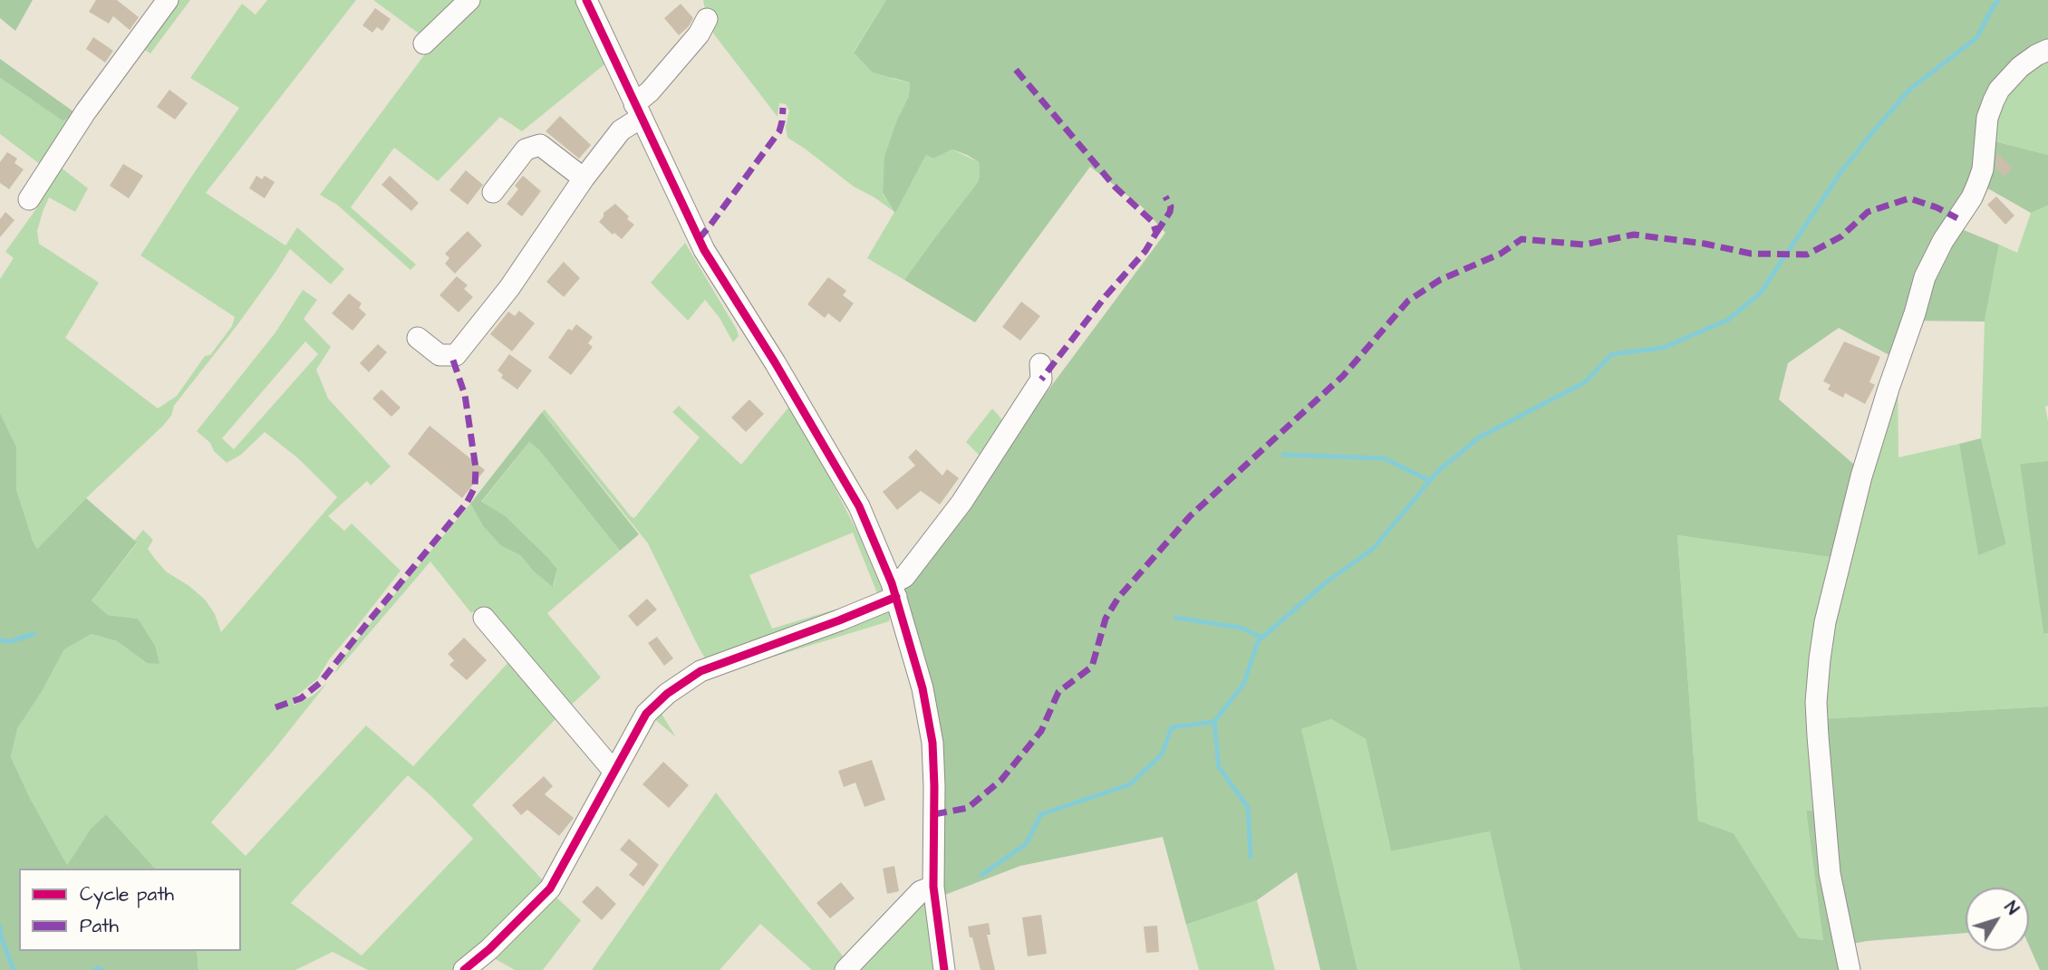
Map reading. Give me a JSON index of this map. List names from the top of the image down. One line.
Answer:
{"legend":["Cycle path","Path"],"north":"top right"}
